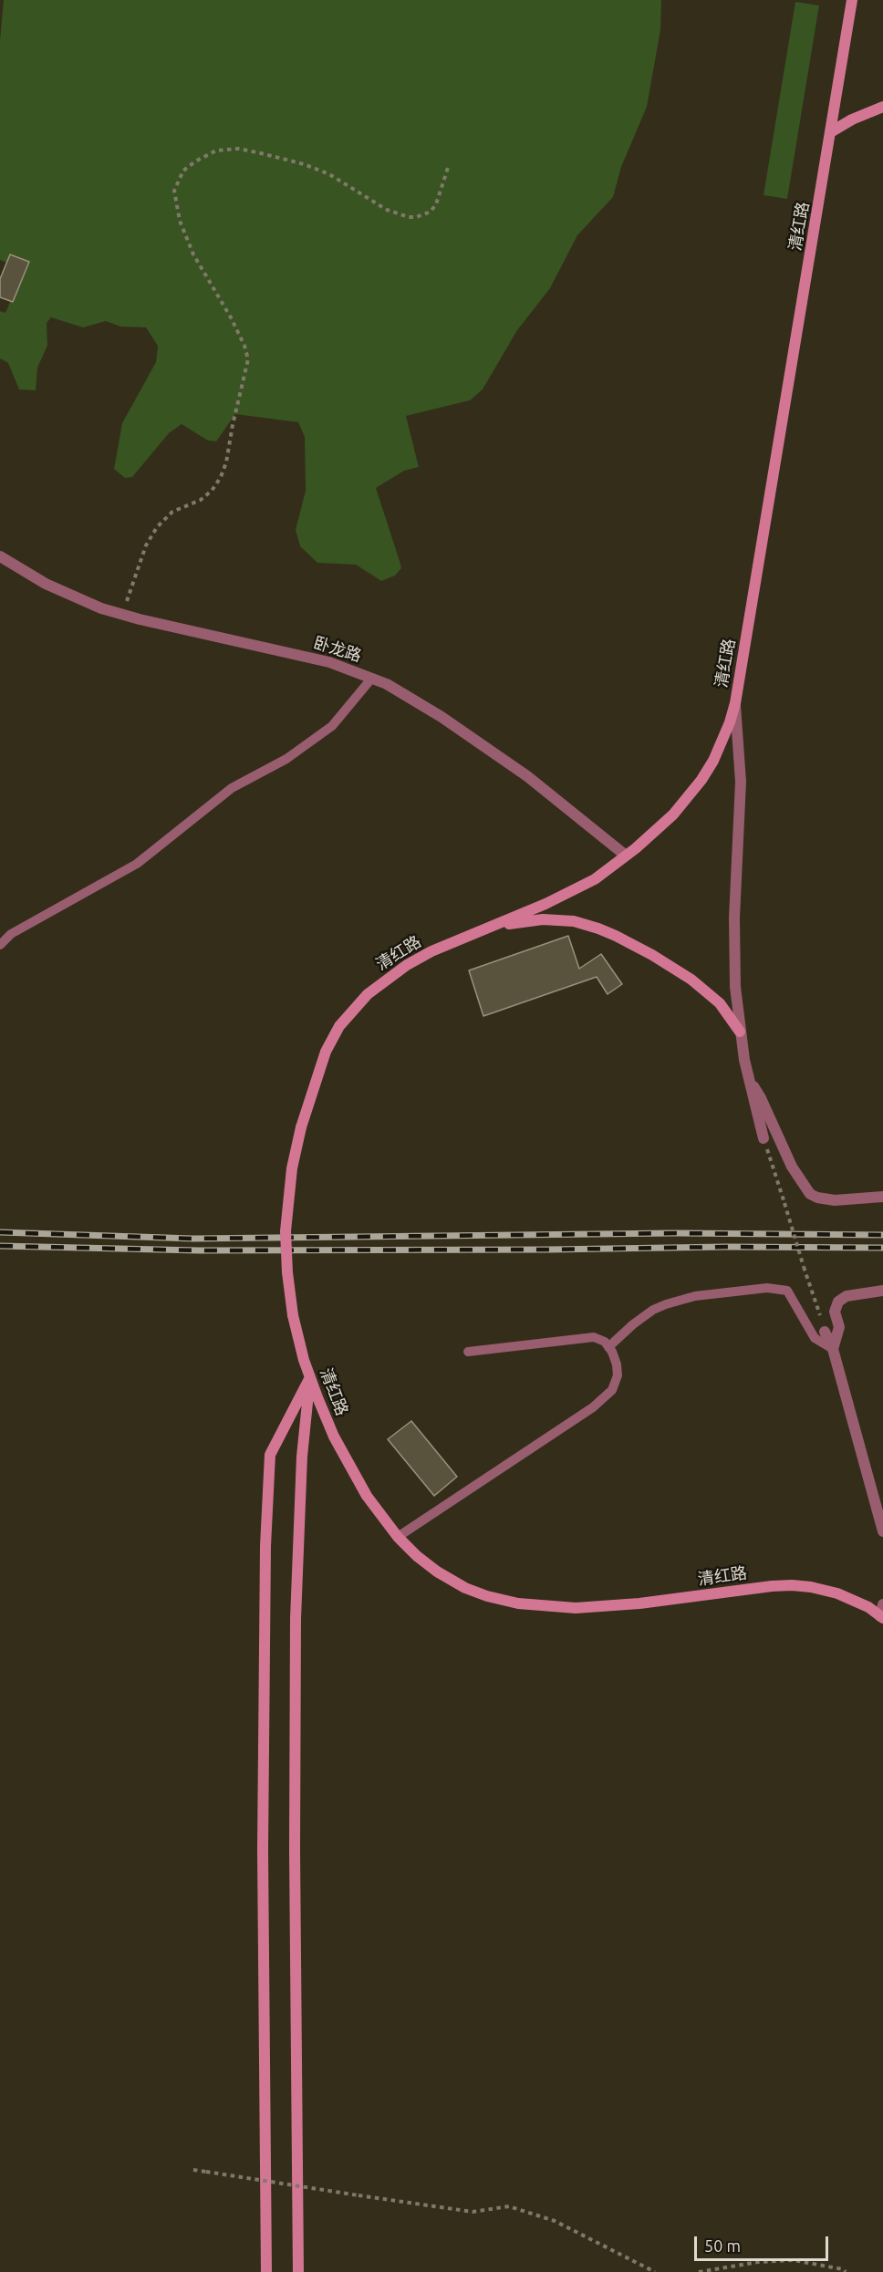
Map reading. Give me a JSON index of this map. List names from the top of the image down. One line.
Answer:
{"streets":{"main road":["清红路"],"street":["卧龙路"]},"crossings":[["清红路","卧龙路"]],"scale_bar":"50 m"}
